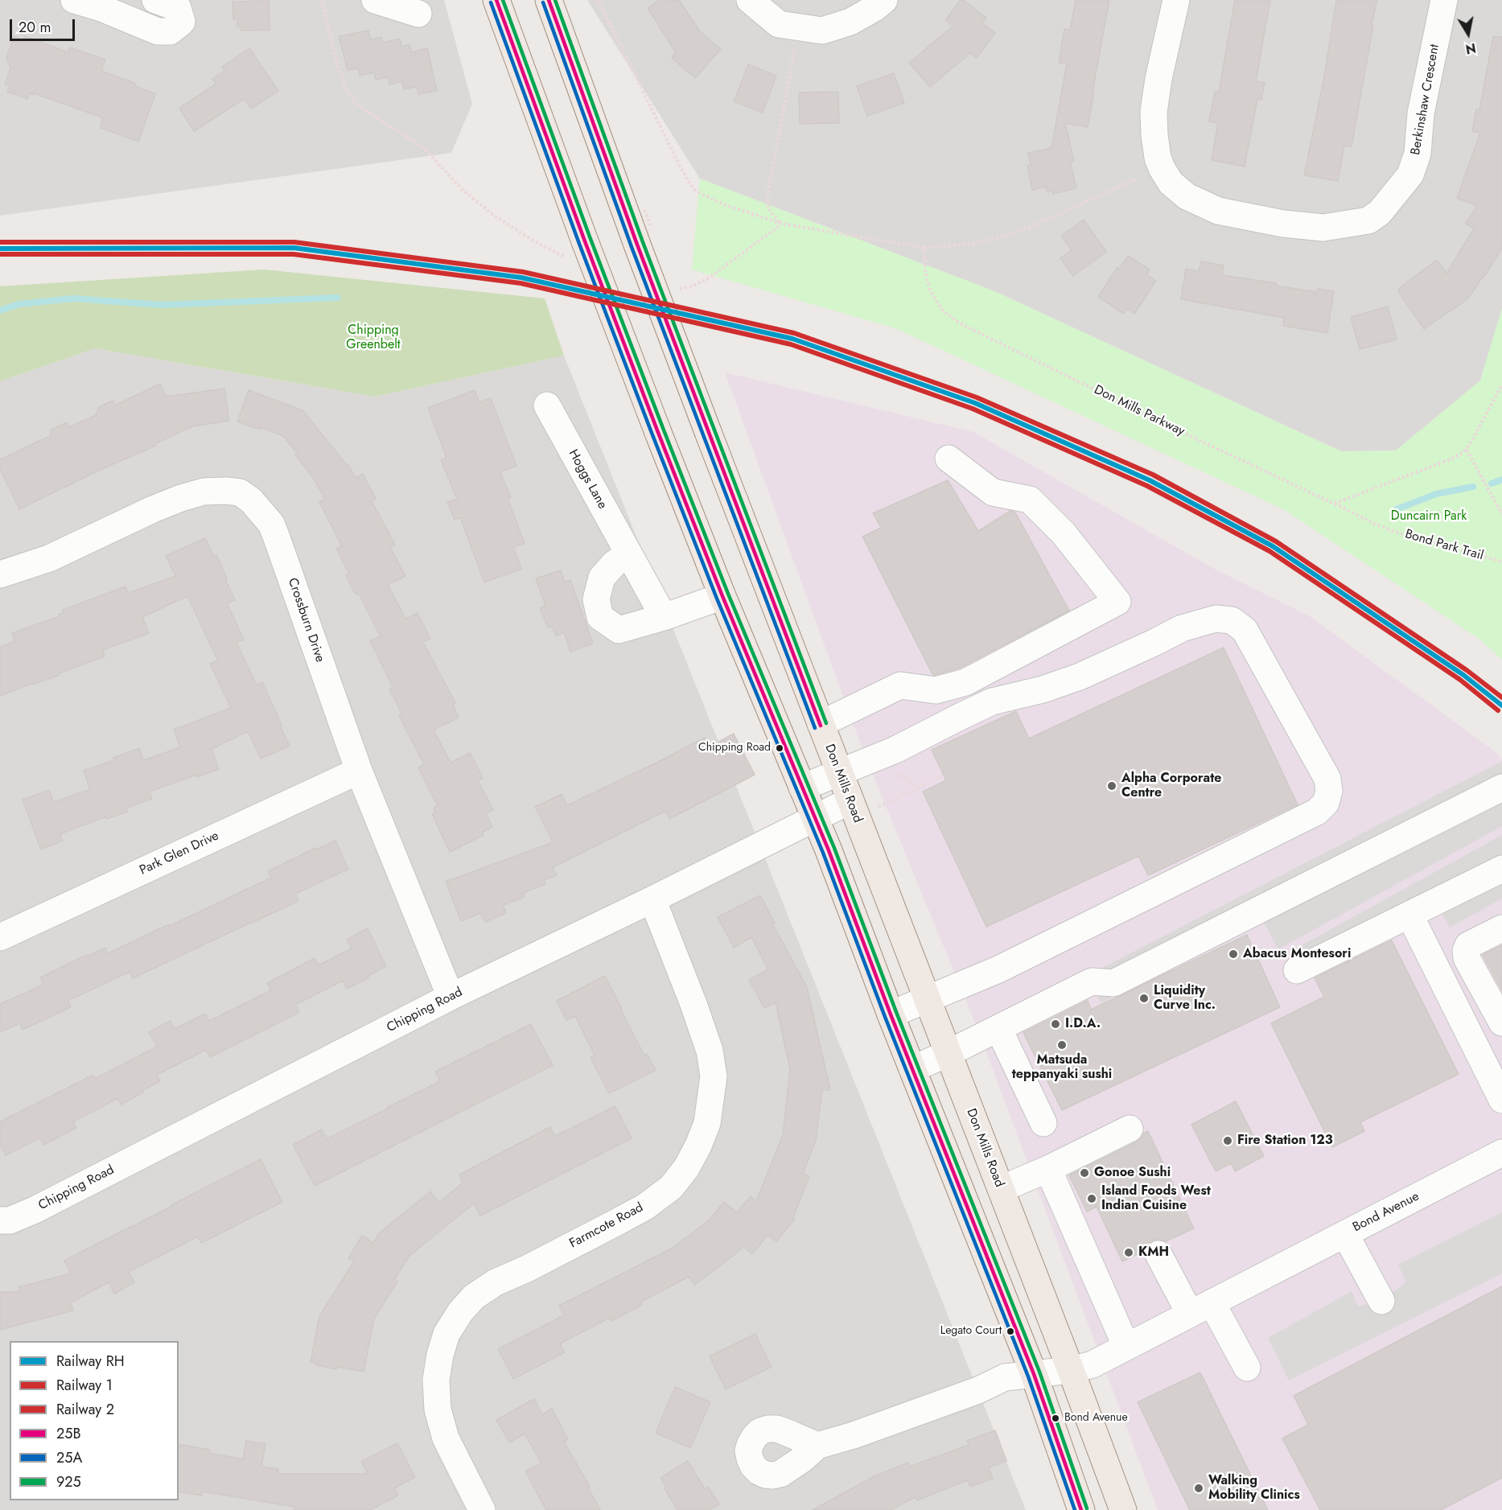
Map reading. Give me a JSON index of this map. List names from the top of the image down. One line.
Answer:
{"streets":{"main road":["Don Mills Road"],"street":["Berkinshaw Crescent","Hoggs Lane","Crossburn Drive","Park Glen Drive","Chipping Road","Bond Avenue","Farmcote Road"],"path":["Don Mills Parkway","Bond Park Trail"]},"crossings":[["Don Mills Parkway","Bond Park Trail"],["Crossburn Drive","Park Glen Drive"],["Crossburn Drive","Chipping Road"],["Don Mills Road","Chipping Road"],["Don Mills Road","Bond Avenue"],["Chipping Road","Farmcote Road"]],"parks":["Chipping Greenbelt","Duncairn Park"],"places":["Chipping Road","Alpha Corporate Centre","Abacus Montesori","Liquidity Curve Inc.","I.D.A.","Matsuda teppanyaki sushi","Fire Station 123","Gonoe Sushi","Island Foods West Indian Cuisine","KMH","Legato Court","Bond Avenue","Walking Mobility Clinics"],"lines":["transit line 25B","transit line 925","transit line 25A","rail line 2","rail line RH","rail line 1"],"legend":["Railway RH","Railway 1","Railway 2","25B","25A","925"],"scale_bar":"20 m","north":"bottom"}
